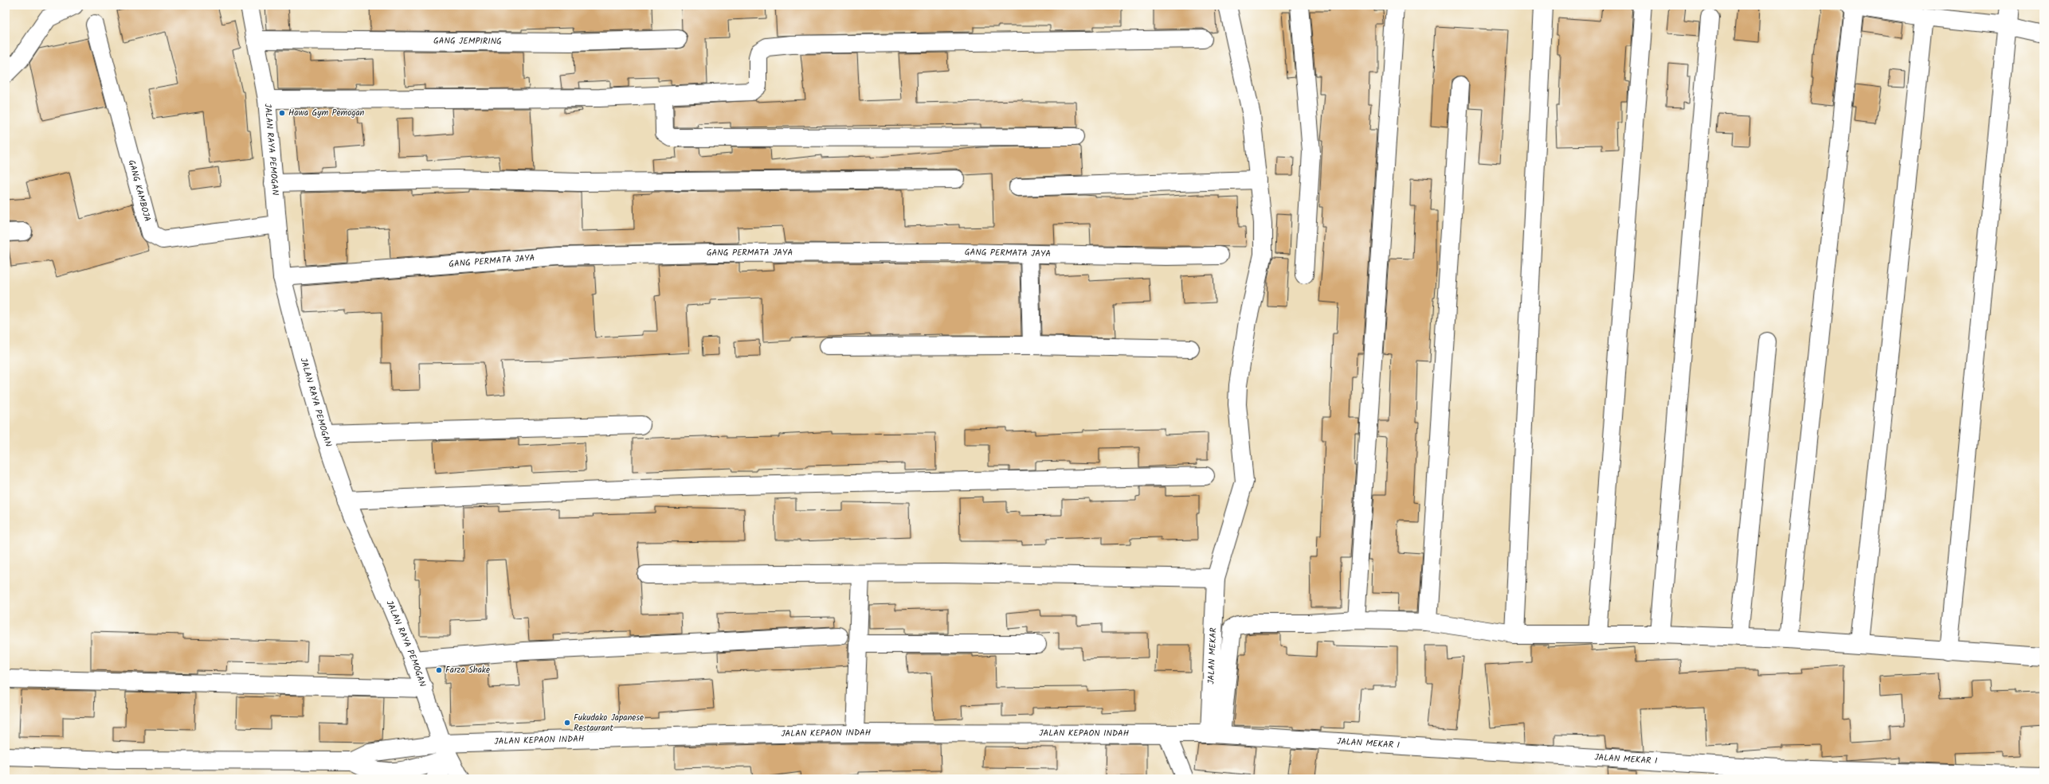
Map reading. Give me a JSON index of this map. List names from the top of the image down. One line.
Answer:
{"streets":{"street":["GANG JEMPIRING","JALAN RAYA PEMOGAN","GANG KAMBOJA","GANG PERMATA JAYA","JALAN MEKAR","JALAN KEPAON INDAH","JALAN MEKAR I"]},"crossings":[["GANG JEMPIRING","JALAN RAYA PEMOGAN"],["JALAN RAYA PEMOGAN","GANG KAMBOJA"],["JALAN RAYA PEMOGAN","GANG PERMATA JAYA"],["JALAN RAYA PEMOGAN","JALAN KEPAON INDAH"],["JALAN MEKAR","JALAN KEPAON INDAH"],["JALAN MEKAR","JALAN MEKAR I"],["JALAN KEPAON INDAH","JALAN MEKAR I"]],"places":["Hawa Gym Pemogan","Farza Shake","Fukudako Japanese Restaurant"]}
